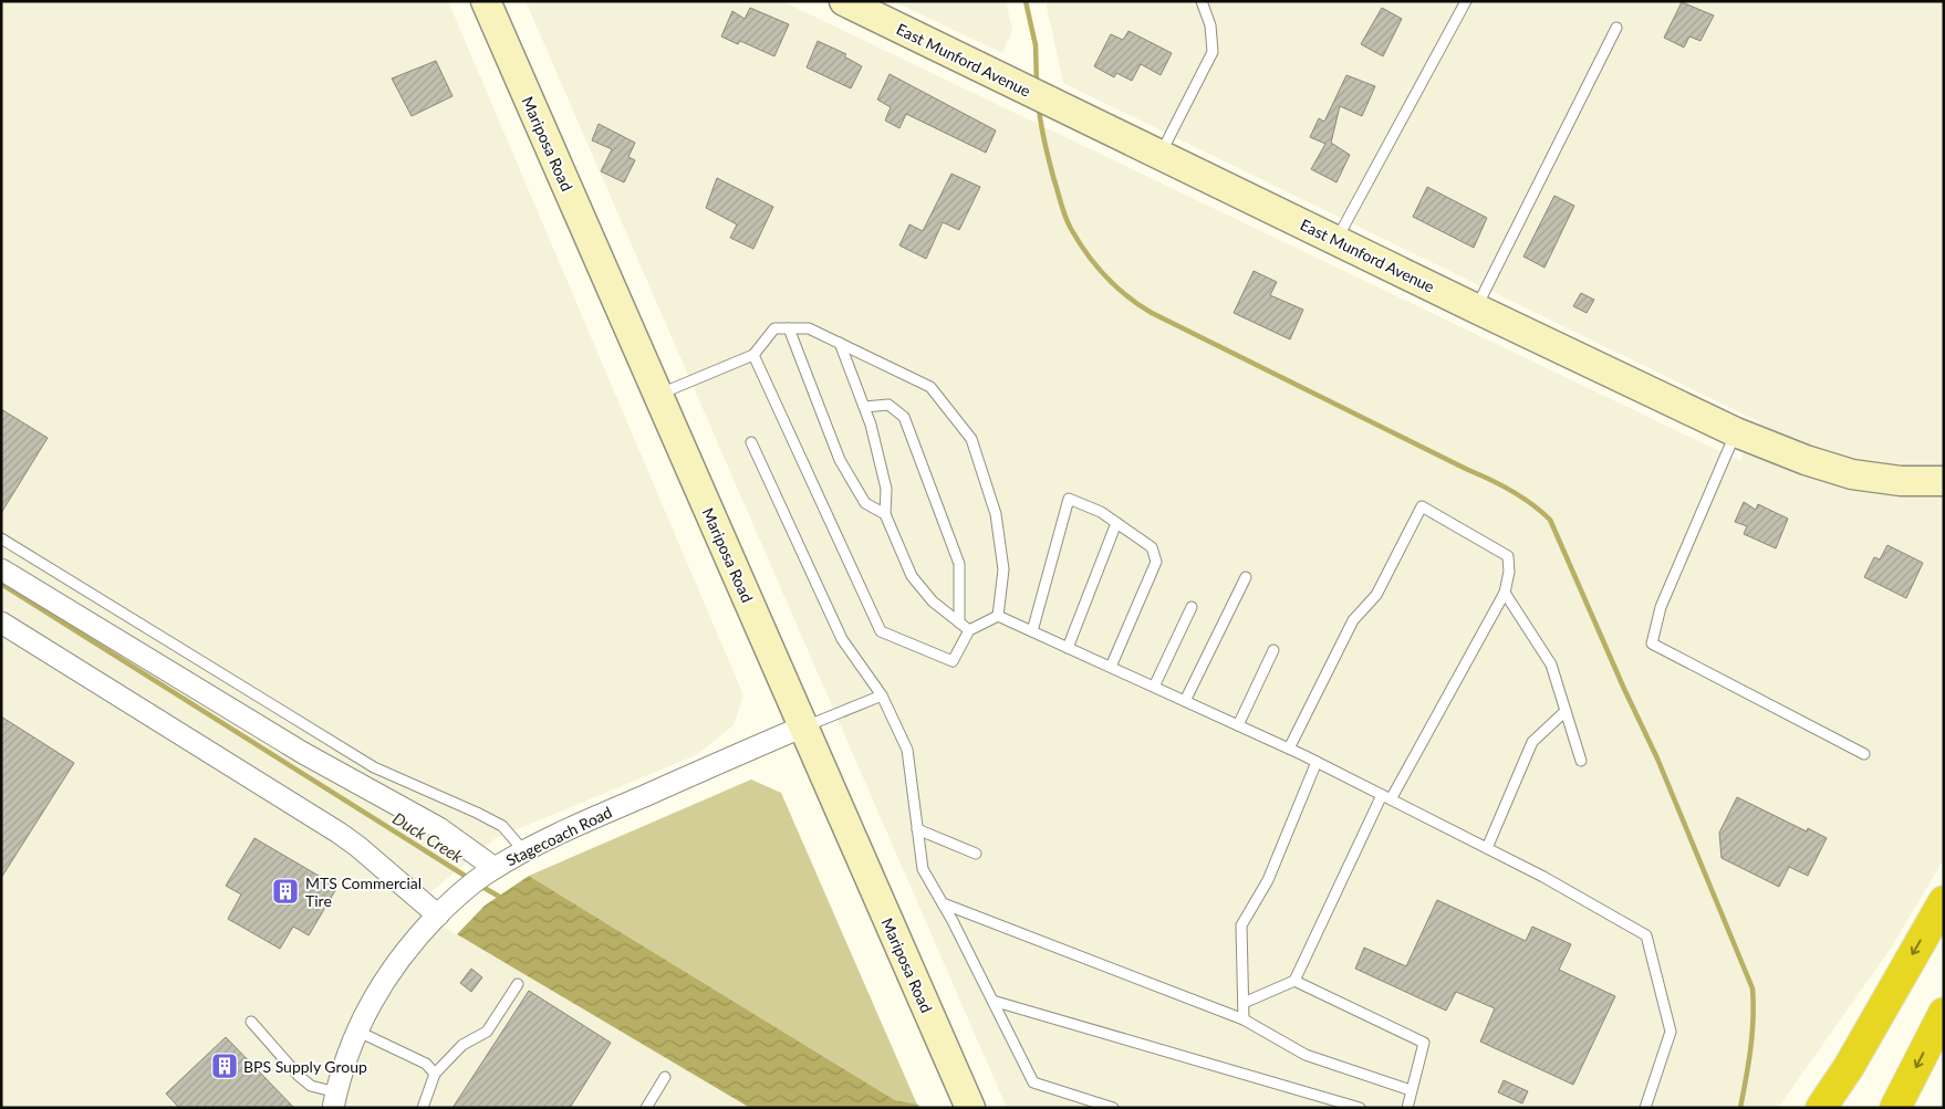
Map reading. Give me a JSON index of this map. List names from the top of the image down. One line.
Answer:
{"streets":{"street":["East Munford Avenue","Mariposa Road","Stagecoach Road"]},"crossings":[["Mariposa Road","Stagecoach Road"]],"water":["Duck Creek"],"places":{"building":["MTS Commercial Tire","BPS Supply Group"]}}
